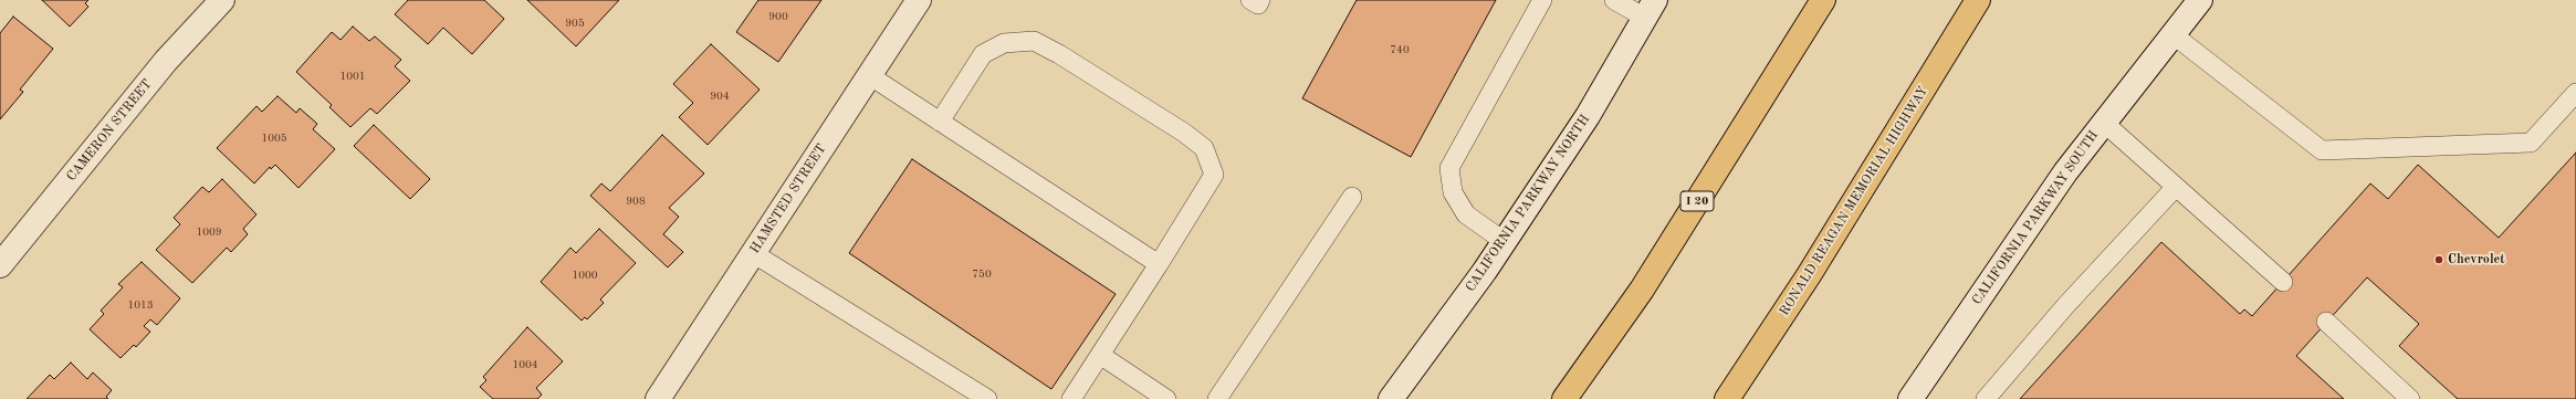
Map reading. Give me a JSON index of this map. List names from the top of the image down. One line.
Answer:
{"streets":{"highway":["I 20","RONALD REAGAN MEMORIAL HIGHWAY"],"main road":["CAMERON STREET","HAMSTED STREET","CALIFORNIA PARKWAY NORTH","CALIFORNIA PARKWAY SOUTH"]},"places":["Chevrolet"],"house_numbers":["900","905","740","1001","904","1005","908","1009","750","1000","1013","1004"]}
